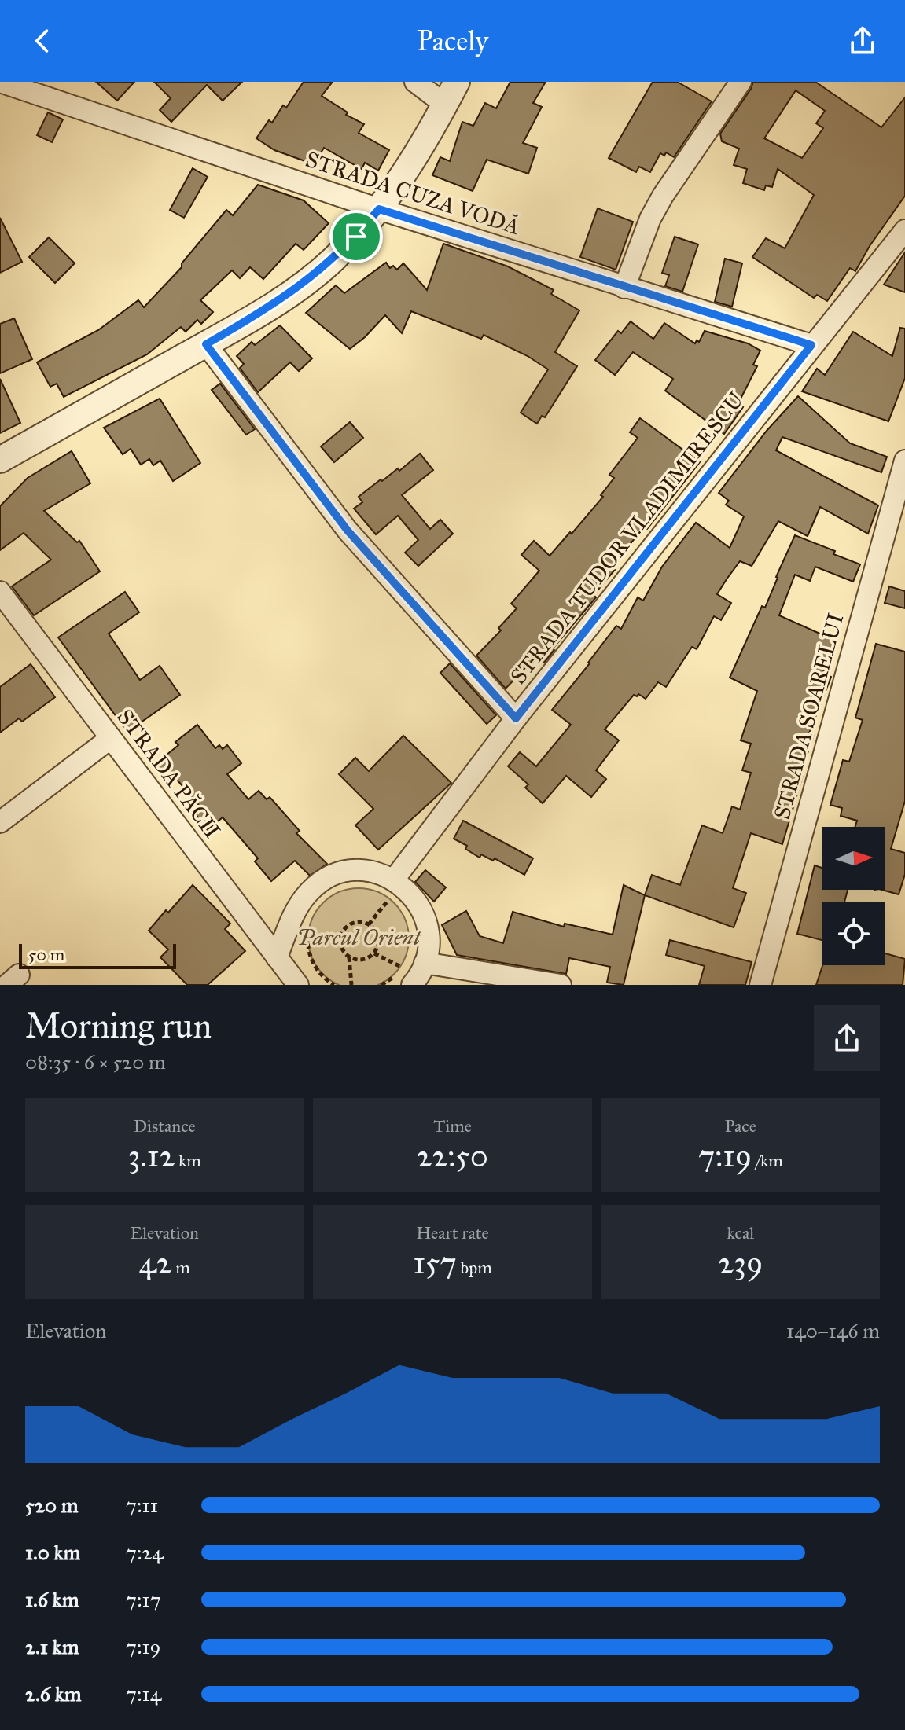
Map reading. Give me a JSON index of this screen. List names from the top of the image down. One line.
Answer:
{"streets":{"street":["STRADA CUZA VODĂ","STRADA TUDOR VLADIMIRESCU","STRADA SOARELUI","STRADA PĂCII"]},"crossings":[["STRADA CUZA VODĂ","STRADA TUDOR VLADIMIRESCU"]],"parks":["Parcul Orient"],"scale_bar":"50 m","north":"right","page":{"header":"Pacely","scale":"50 m","heading":["Morning run","08:35 · 6 × 520 m"],"stats":[["Distance","3.12 km"],["Time","22:50"],["Pace","7:19 /km"],["Elevation","42 m"],["Heart rate","157 bpm"],["kcal","239"]],"chart":["Elevation","140–146 m"],"list":[{"name":"520 m","note":"7:11"},{"name":"1.0 km","note":"7:24"},{"name":"1.6 km","note":"7:17"},{"name":"2.1 km","note":"7:19"},{"name":"2.6 km","note":"7:14"}]}}
